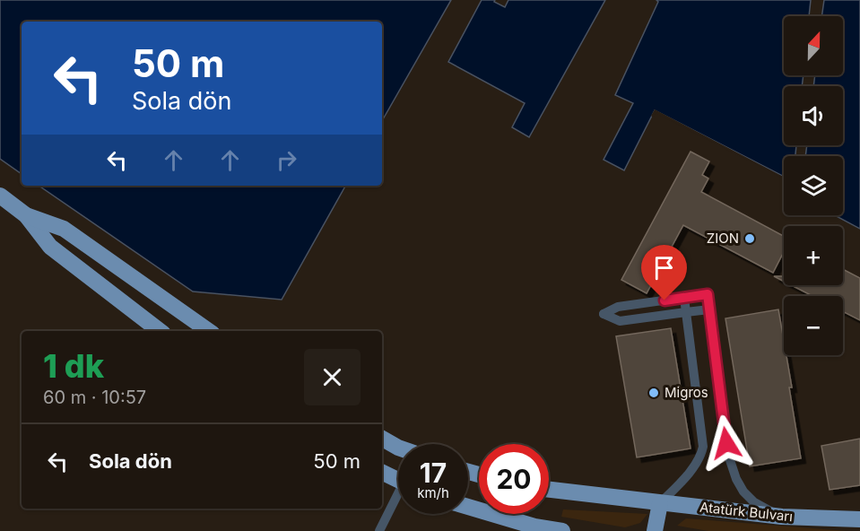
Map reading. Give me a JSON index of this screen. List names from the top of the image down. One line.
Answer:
{"streets":{"main road":["Atatürk Bulvarı"]},"places":["ZION","Migros"],"north":"top","page":{"map_buttons":["+","−"],"turn":["50 m","Sola dön"],"heading":["1 dk","60 m · 10:57"],"list":[{"name":"Sola dön","value":"50 m"}],"speed":"17 km/h","limit":"20"}}
